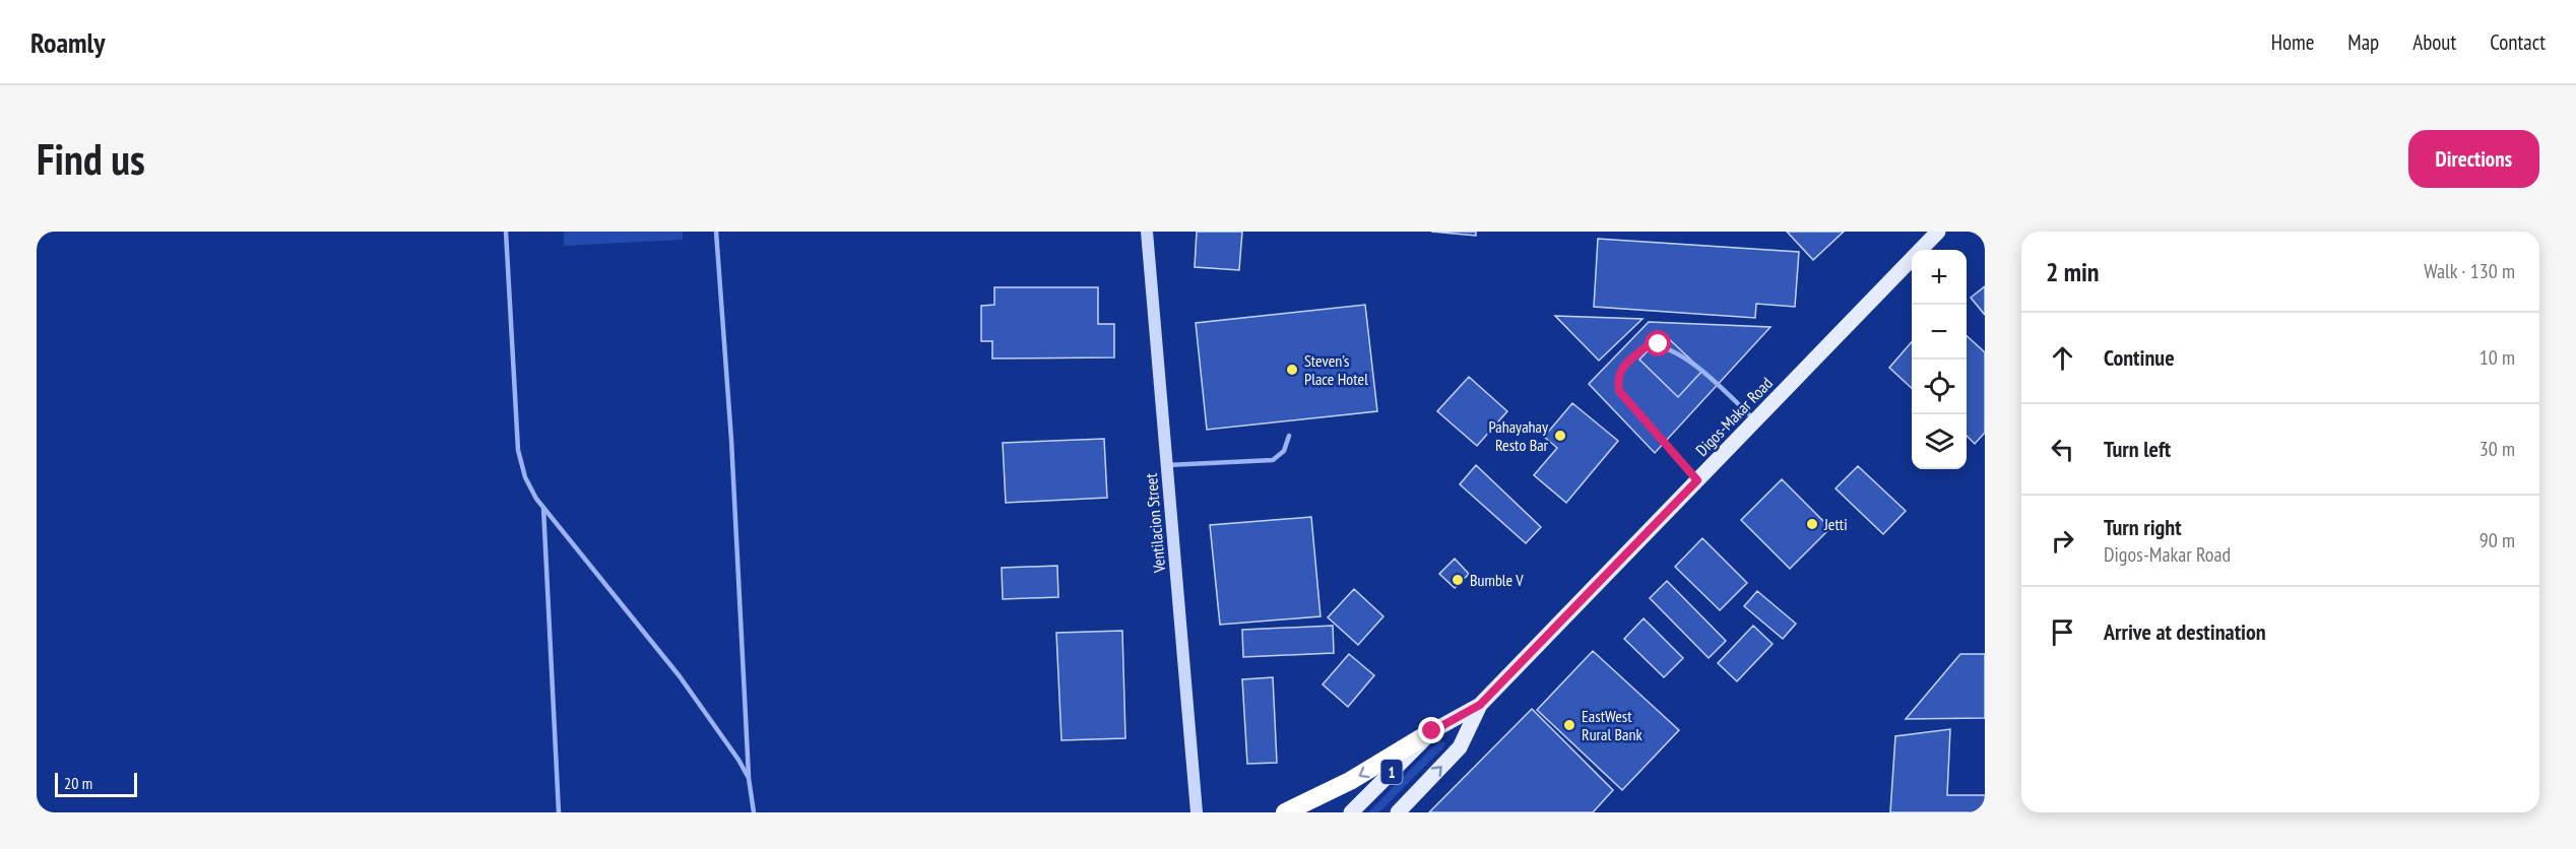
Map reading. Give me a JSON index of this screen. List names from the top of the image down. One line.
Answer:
{"streets":{"main road":["Digos-Makar Road","1"],"street":["Ventilacion Street"]},"places":["Steven’s Place Hotel","Pahayahay Resto Bar","Jetti","Bumble V","EastWest Rural Bank"],"scale_bar":"20 m","page":{"header":"Roamly","nav":["Home","Map","About","Contact"],"buttons":"Directions","title":"Find us","heading":["2 min","Walk · 130 m"],"map_buttons":["+","−"],"list":[["Continue","10 m"],["Turn left","30 m"],["Turn right","Digos-Makar Road","90 m"],"Arrive at destination"],"scale":"20 m"}}
